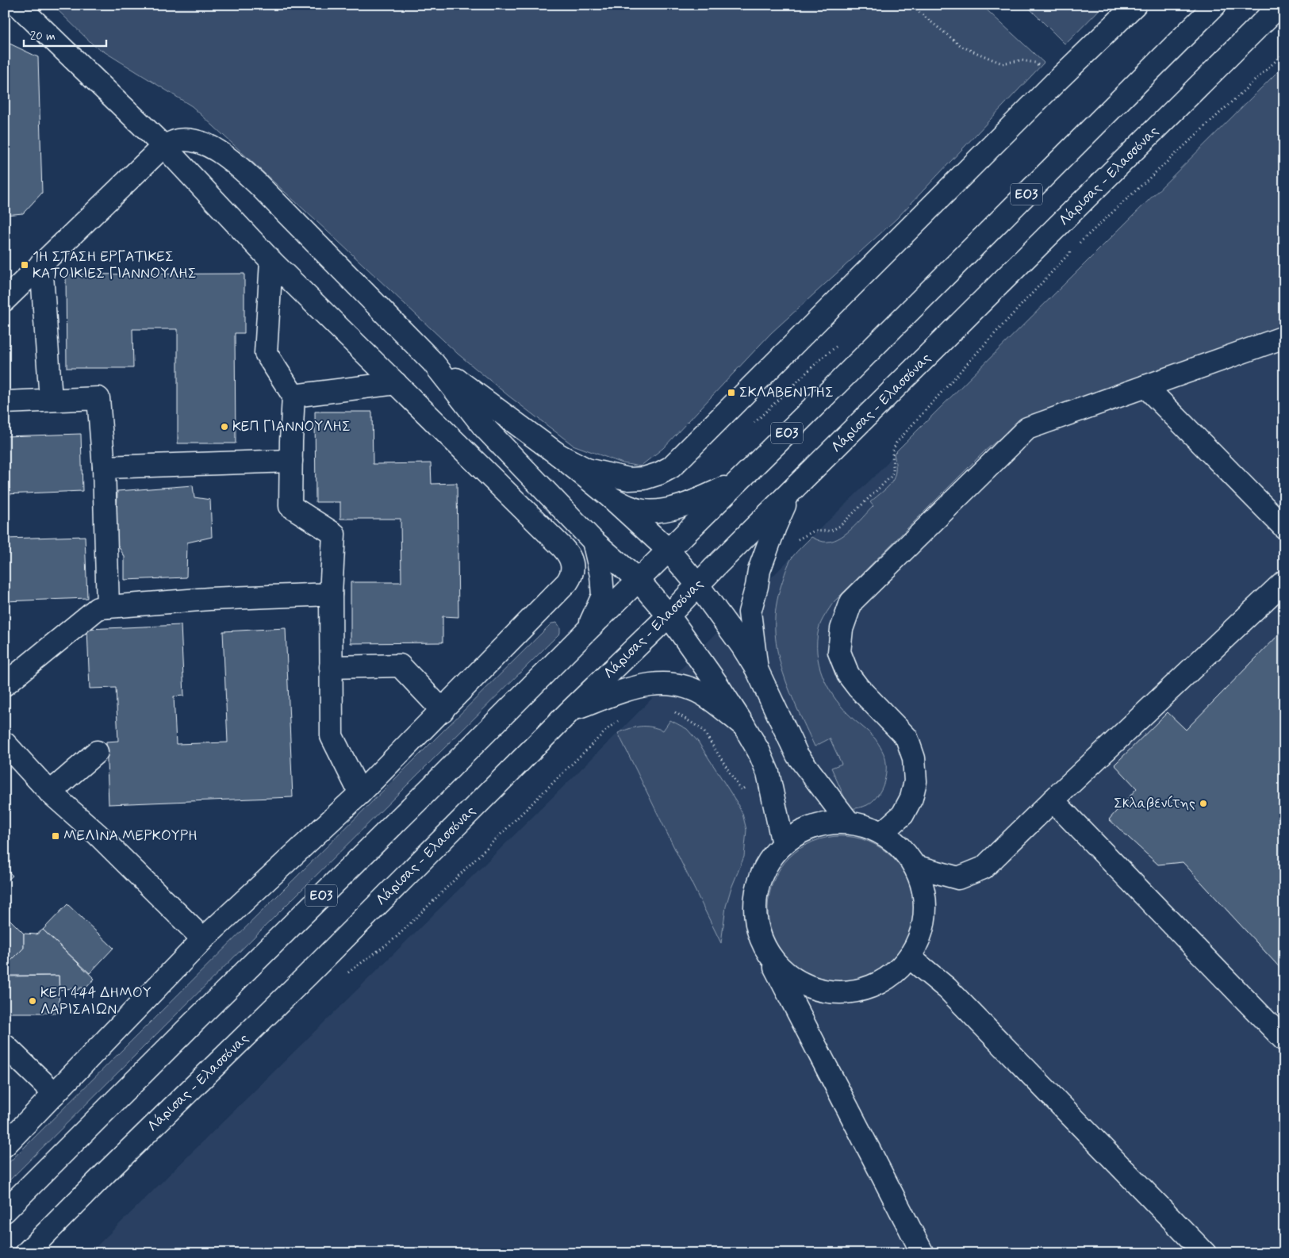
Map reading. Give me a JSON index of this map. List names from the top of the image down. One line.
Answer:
{"streets":{"main road":["Λάρισας - Ελασσόνας","ΕΟ3"]},"places":{"transit":["1Η ΣΤΑΣΗ ΕΡΓΑΤΙΚΕΣ ΚΑΤΟΙΚΙΕΣ ΓΙΑΝΝΟΥΛΗΣ","ΣΚΛΑΒΕΝΙΤΗΣ","ΜΕΛΙΝΑ ΜΕΡΚΟΥΡΗ"],"other":["ΚΕΠ ΓΙΑΝΝΟΥΛΗΣ","Σκλαβενίτης","ΚΕΠ 444 ΔΗΜΟΥ ΛΑΡΙΣΑΙΩΝ"]},"scale_bar":"20 m"}
